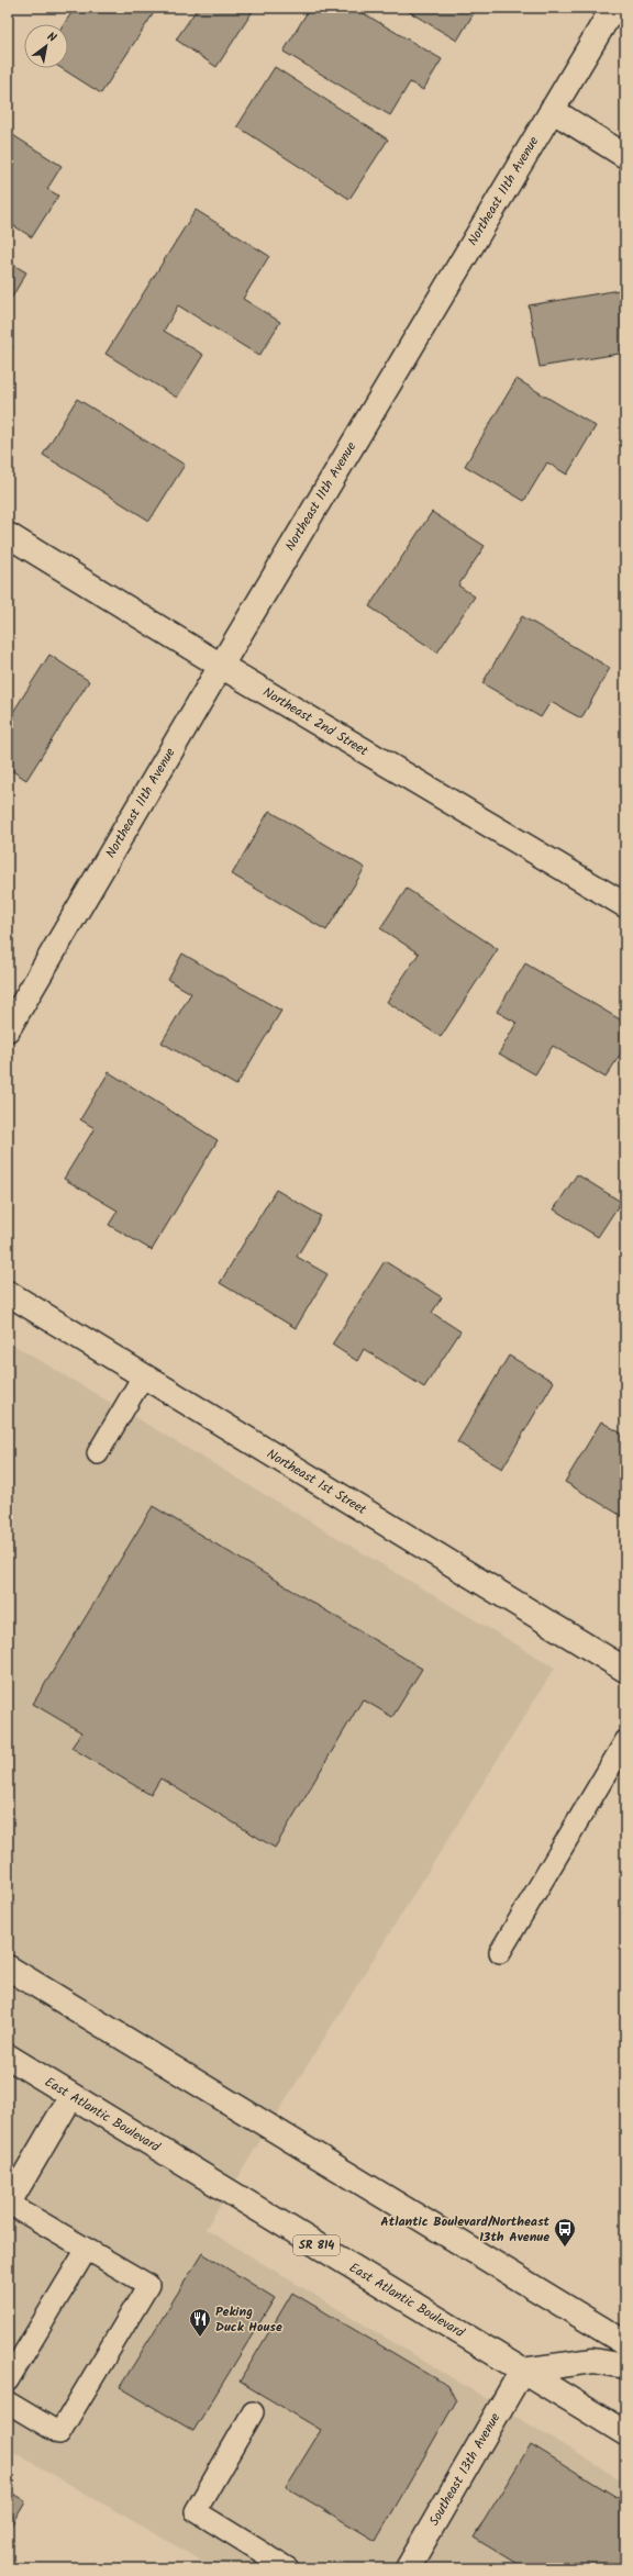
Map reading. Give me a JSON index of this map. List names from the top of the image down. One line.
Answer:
{"streets":{"street":["Northeast 11th Avenue","Northeast 2nd Street","Northeast 1st Street","East Atlantic Boulevard","SR 814","Southeast 13th Avenue"]},"crossings":[["Northeast 11th Avenue","Northeast 2nd Street"],["East Atlantic Boulevard","Southeast 13th Avenue"]],"places":{"bus stop":["Atlantic Boulevard/Northeast 13th Avenue"],"restaurant":["Peking Duck House"]},"north":"top right"}
